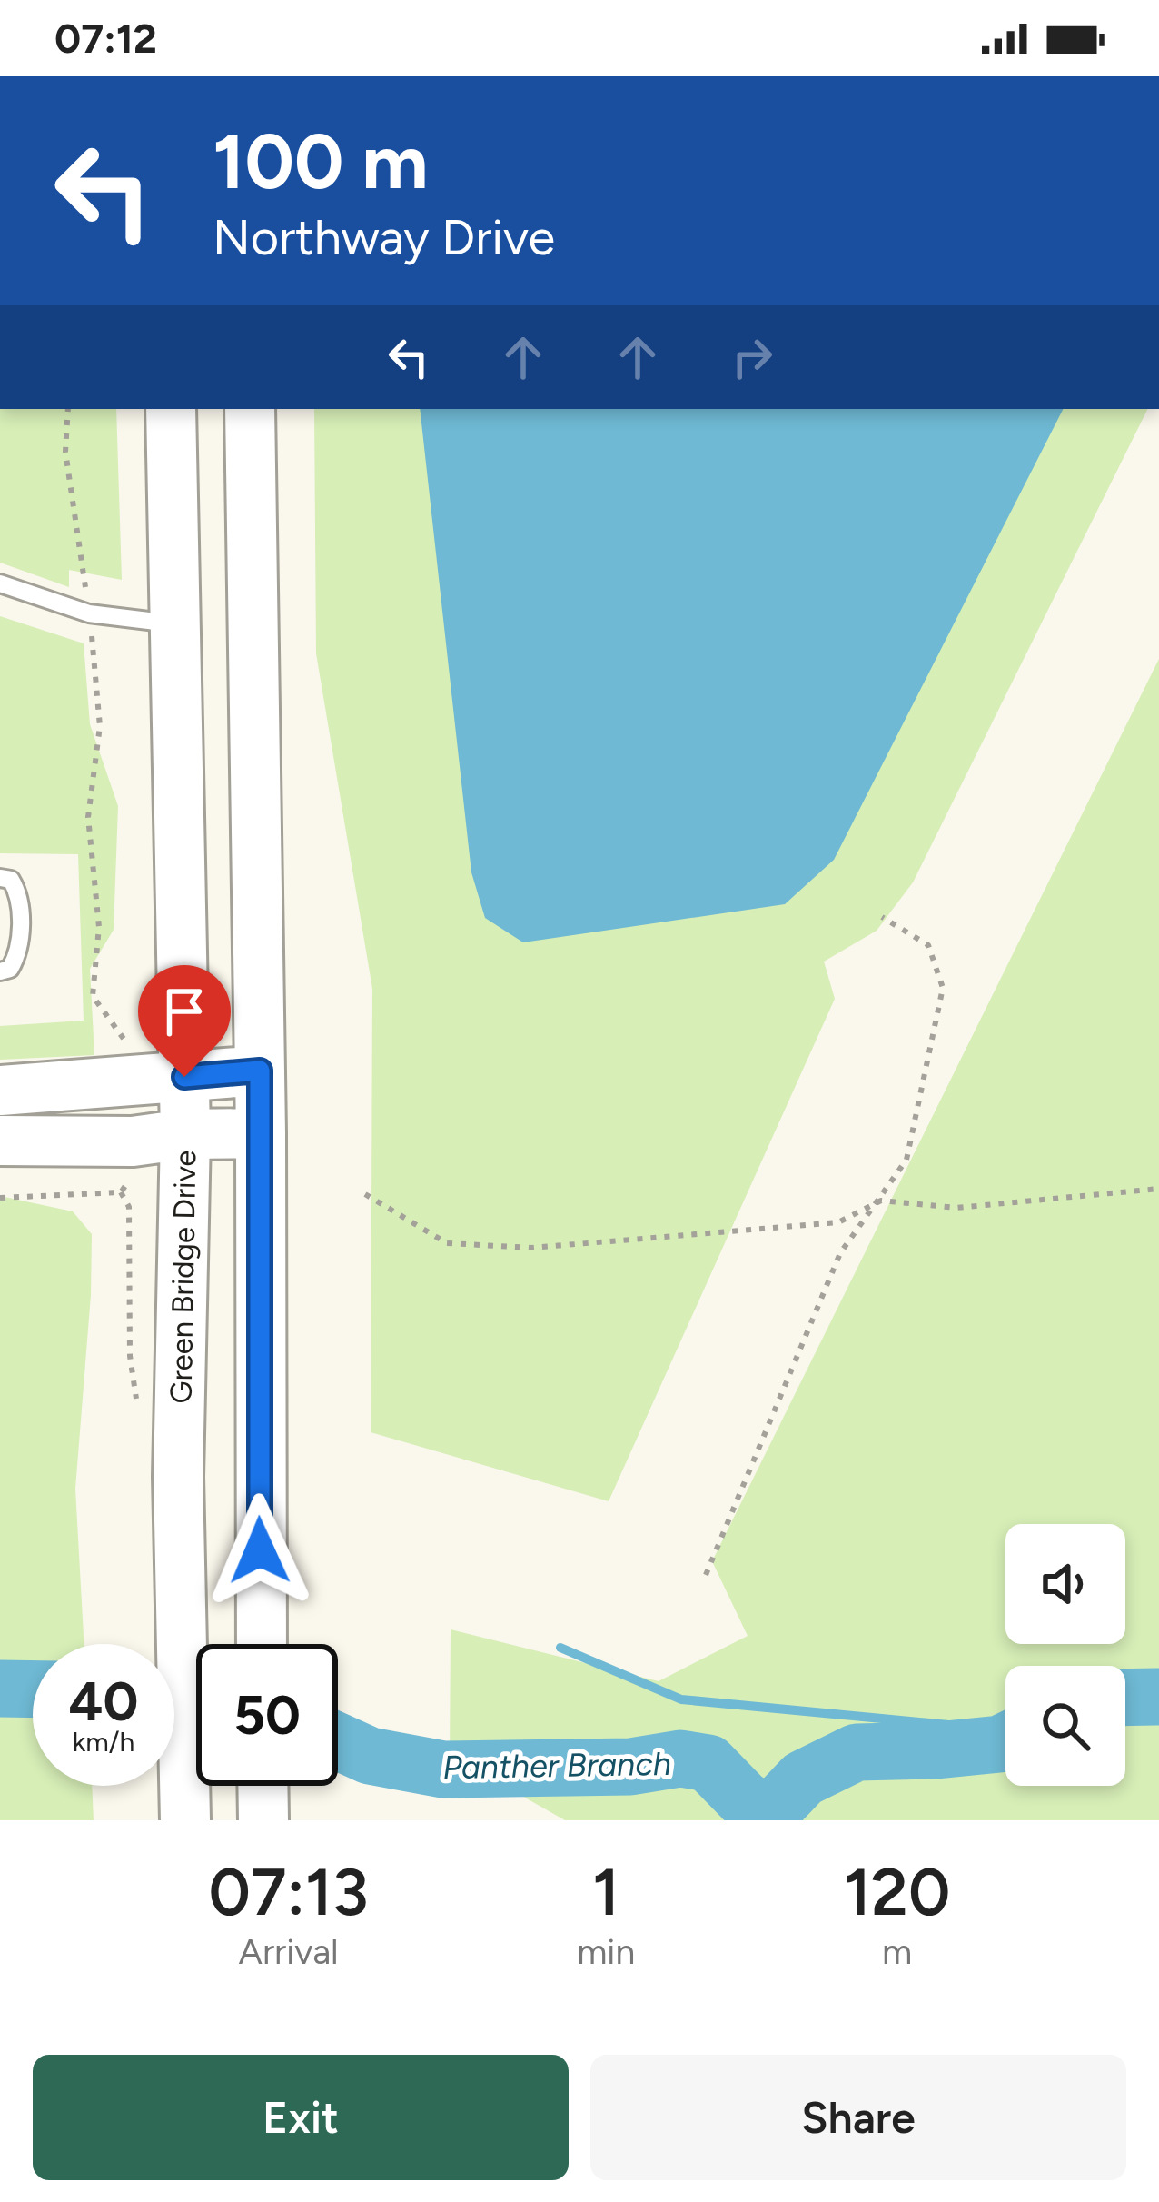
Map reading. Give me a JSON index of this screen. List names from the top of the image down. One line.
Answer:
{"streets":{"main road":["Green Bridge Drive"]},"water":["Panther Branch"],"page":{"status":"07:12","turn":["100 m","Northway Drive"],"speed":"40 km/h","limit":"50","eta":["07:13","Arrival","1","min","120","m"],"buttons":["Exit","Share"]}}
